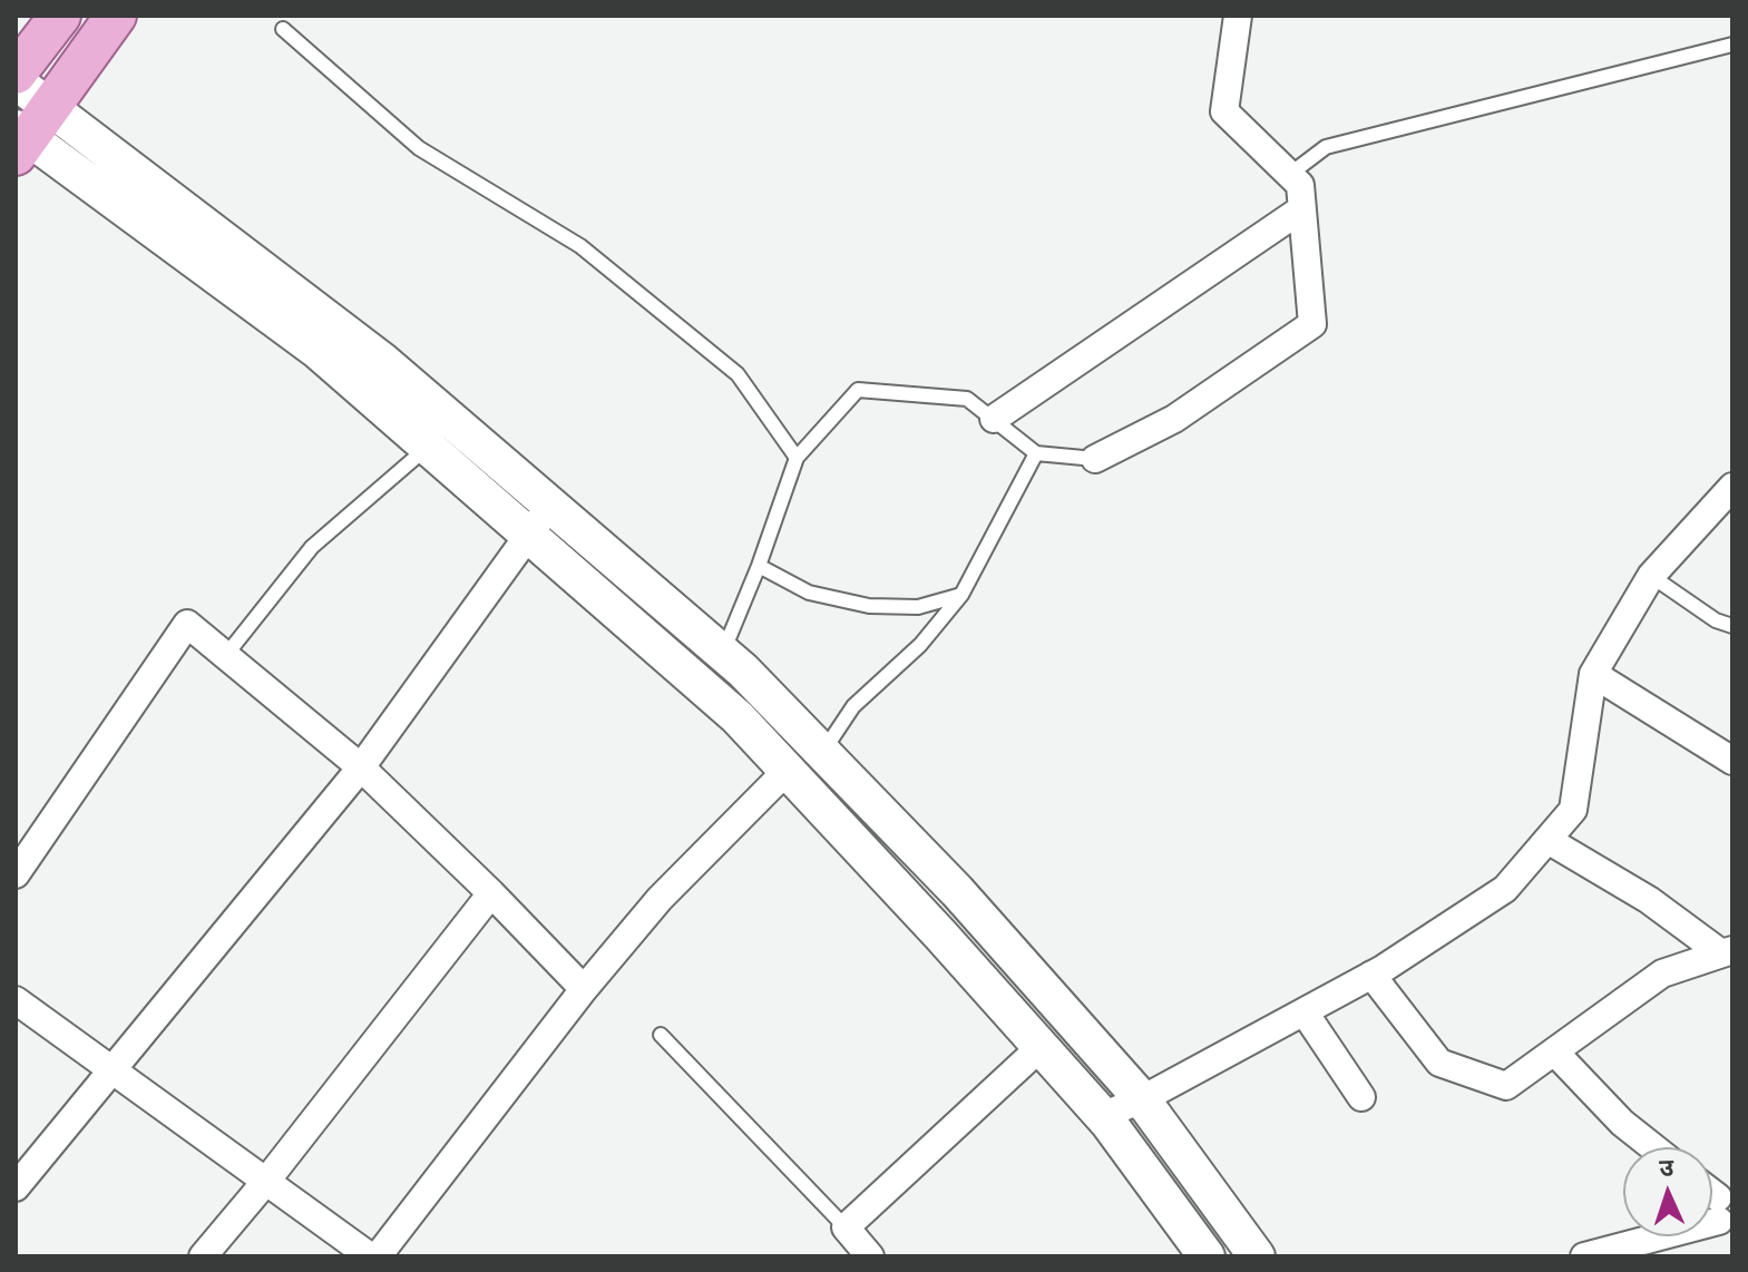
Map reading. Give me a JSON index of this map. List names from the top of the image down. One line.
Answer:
{"north":"top"}
